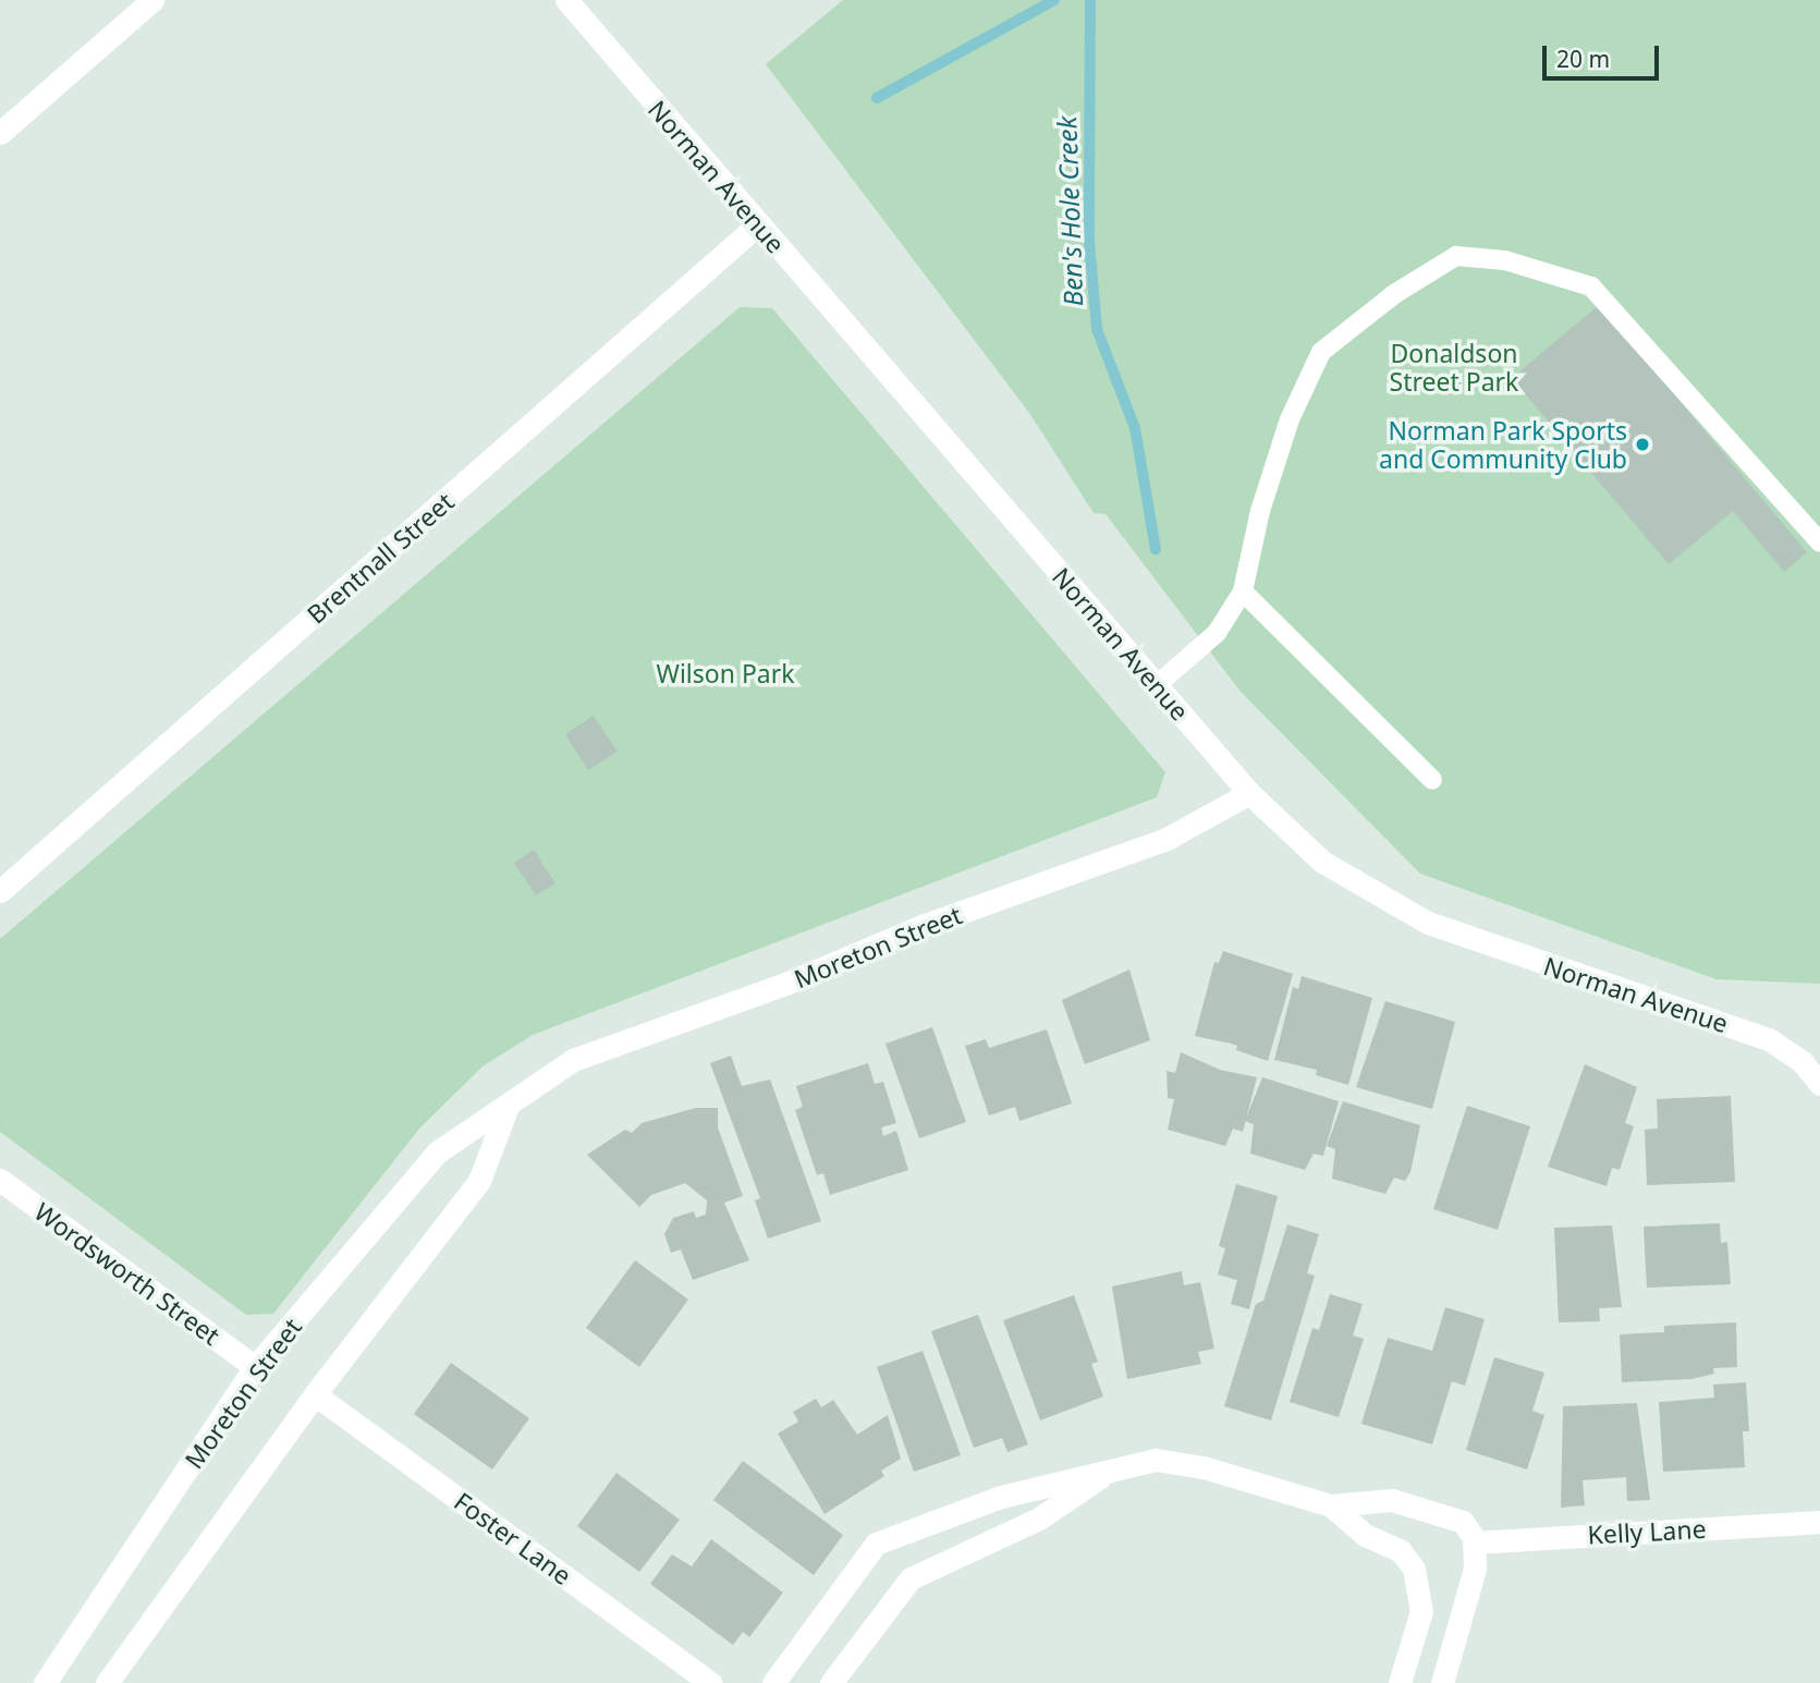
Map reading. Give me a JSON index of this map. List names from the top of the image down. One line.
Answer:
{"streets":{"street":["Norman Avenue","Brentnall Street","Moreton Street","Wordsworth Street","Kelly Lane","Foster Lane"]},"crossings":[["Norman Avenue","Brentnall Street"],["Norman Avenue","Moreton Street"],["Moreton Street","Wordsworth Street"]],"water":["Ben's Hole Creek"],"parks":["Donaldson Street Park","Wilson Park"],"places":["Norman Park Sports and Community Club"],"scale_bar":"20 m"}
